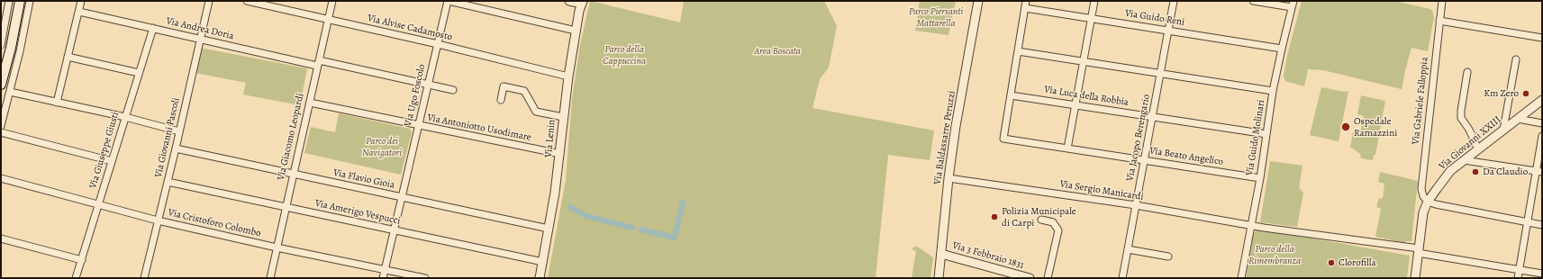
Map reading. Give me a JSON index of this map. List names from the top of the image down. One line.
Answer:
{"streets":{"street":["Via Guido Reni","Via Alvise Cadamosto","Via Andrea Doria","Via Ugo Foscolo","Via Luca della Robbia","Via Gabriele Falloppia","Via Antoniotto Usodimare","Via Giacomo Leopardi","Via Giovanni Pascoli","Via Baldassarre Peruzzi","Via Jacopo Berengario","Via Guido Molinari","Via Lenin","Via Giovanni XXIII","Via Giuseppe Giusti","Via Beato Angelico","Via Flavio Gioia","Via Sergio Manicardi","Via Amerigo Vespucci","Via Cristoforo Colombo","Via 3 Febbraio 1831"]},"crossings":[["Via Guido Reni","Via Jacopo Berengario"],["Via Guido Reni","Via Guido Molinari"],["Via Alvise Cadamosto","Via Ugo Foscolo"],["Via Alvise Cadamosto","Via Giacomo Leopardi"],["Via Alvise Cadamosto","Via Lenin"],["Via Andrea Doria","Via Ugo Foscolo"],["Via Andrea Doria","Via Giacomo Leopardi"],["Via Andrea Doria","Via Giovanni Pascoli"],["Via Andrea Doria","Via Giuseppe Giusti"],["Via Ugo Foscolo","Via Antoniotto Usodimare"],["Via Ugo Foscolo","Via Flavio Gioia"],["Via Ugo Foscolo","Via Amerigo Vespucci"],["Via Ugo Foscolo","Via Cristoforo Colombo"],["Via Luca della Robbia","Via Jacopo Berengario"],["Via Luca della Robbia","Via Guido Molinari"],["Via Luca della Robbia","Via Beato Angelico"],["Via Gabriele Falloppia","Via Giovanni XXIII"],["Via Antoniotto Usodimare","Via Giacomo Leopardi"],["Via Antoniotto Usodimare","Via Lenin"],["Via Giacomo Leopardi","Via Flavio Gioia"],["Via Giacomo Leopardi","Via Amerigo Vespucci"],["Via Giacomo Leopardi","Via Cristoforo Colombo"],["Via Giovanni Pascoli","Via Flavio Gioia"],["Via Giovanni Pascoli","Via Amerigo Vespucci"],["Via Giovanni Pascoli","Via Cristoforo Colombo"],["Via Baldassarre Peruzzi","Via Sergio Manicardi"],["Via Baldassarre Peruzzi","Via 3 Febbraio 1831"],["Via Jacopo Berengario","Via Beato Angelico"],["Via Jacopo Berengario","Via Sergio Manicardi"],["Via Guido Molinari","Via Beato Angelico"],["Via Guido Molinari","Via Sergio Manicardi"],["Via Lenin","Via Flavio Gioia"],["Via Lenin","Via Amerigo Vespucci"],["Via Giovanni XXIII","Via Sergio Manicardi"],["Via Giuseppe Giusti","Via Cristoforo Colombo"]],"parks":["Parco Piersanti Mattarella","Parco della Cappuccina","Area Boscata","Parco dei Navigatori","Parco della Rimembranza"],"places":["Km Zero","Ospedale Ramazzini","Da Claudio","Polizia Municipale di Carpi","Clorofilla"]}
